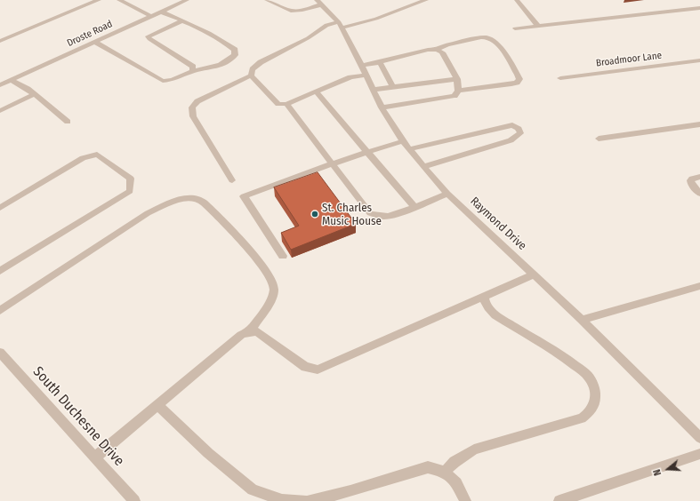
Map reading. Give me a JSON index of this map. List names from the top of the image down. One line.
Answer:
{"streets":{"street":["Droste Road","Broadmoor Lane","Raymond Drive","South Duchesne Drive"]},"places":["St. Charles Music House"],"north":"left"}
